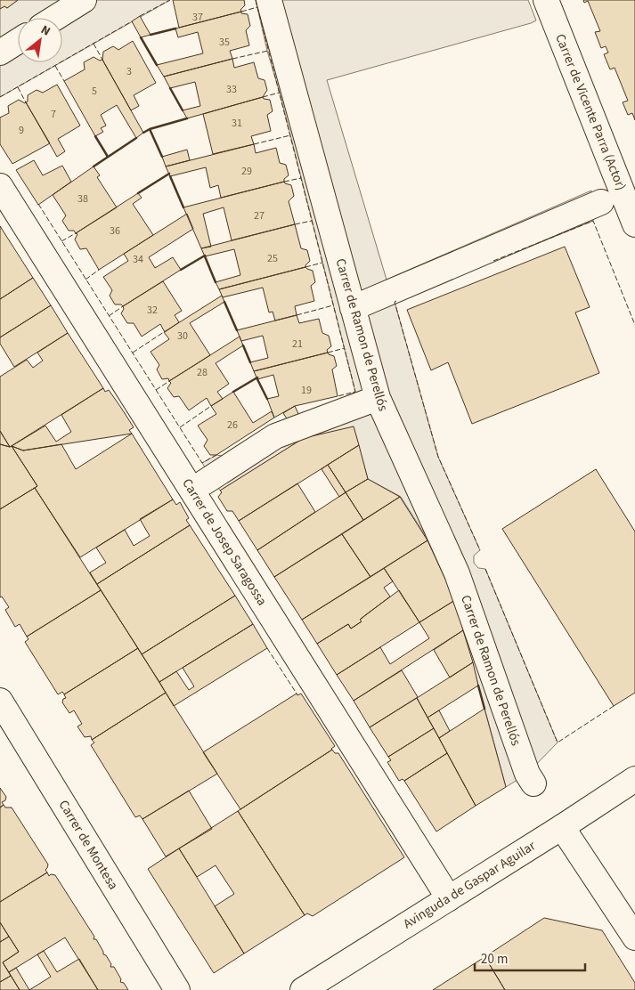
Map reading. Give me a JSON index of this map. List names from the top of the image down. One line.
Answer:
{"streets":{"street":["Carrer de Vicente Parra (Actor)","Carrer de Ramon de Perellós","Carrer de Josep Saragossa","Carrer de Montesa","Avinguda de Gaspar Aguilar"]},"crossings":[["Carrer de Josep Saragossa","Avinguda de Gaspar Aguilar"]],"house_numbers":["37","35","3","33","5","7","31","9","29","38","27","36","25","34","32","30","21","28","19","26"],"scale_bar":"20 m","north":"top right"}
